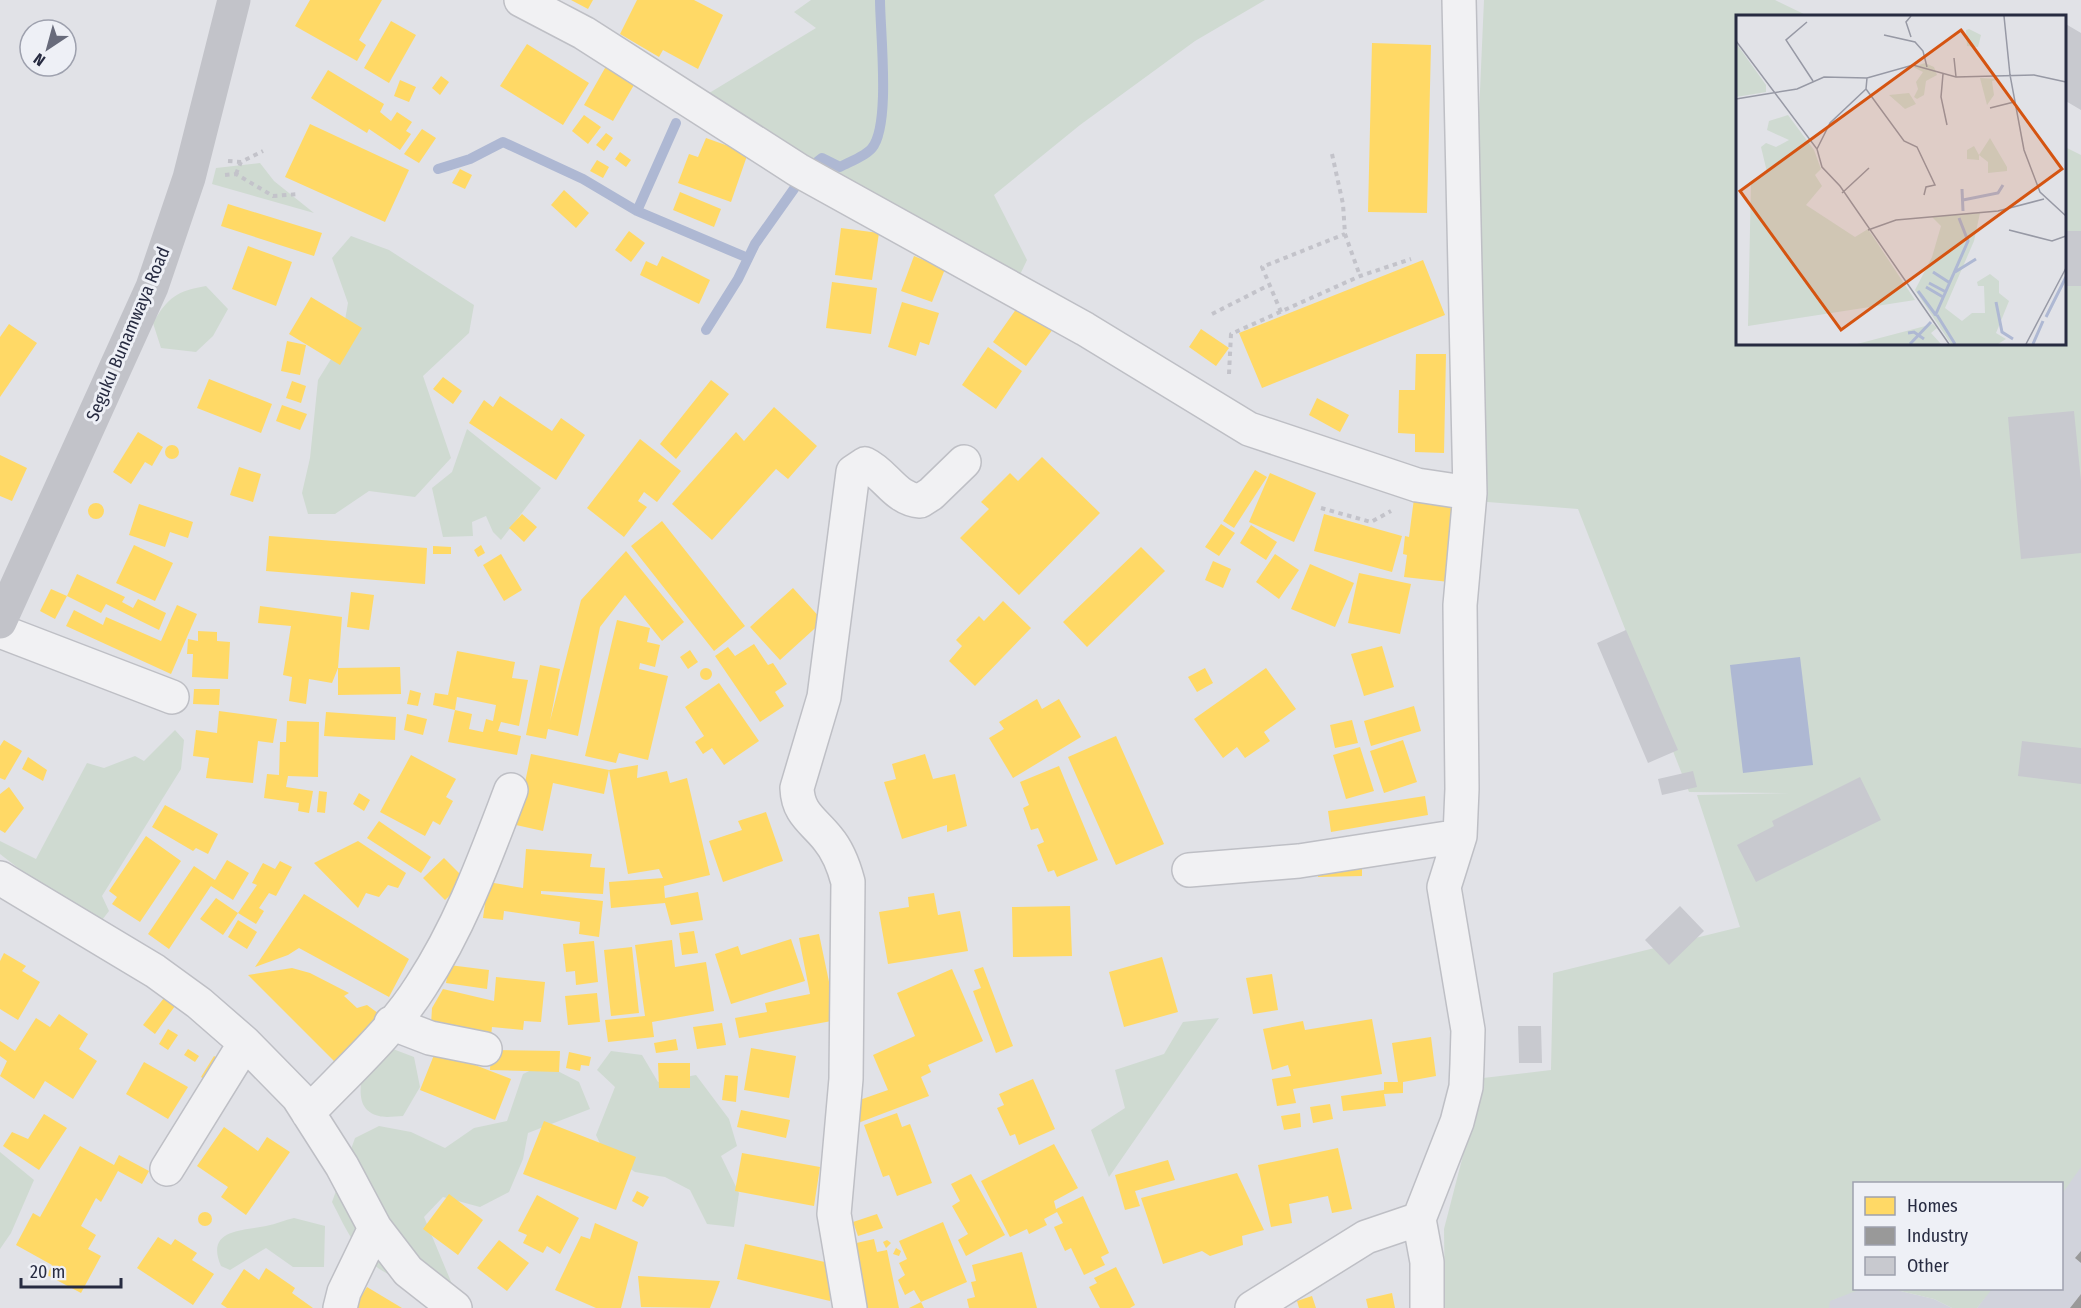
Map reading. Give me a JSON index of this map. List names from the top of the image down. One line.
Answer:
{"streets":{"main road":["Seguku Bunamwaya Road"]},"legend":["Homes","Industry","Other"],"scale_bar":"20 m","north":"bottom left"}
